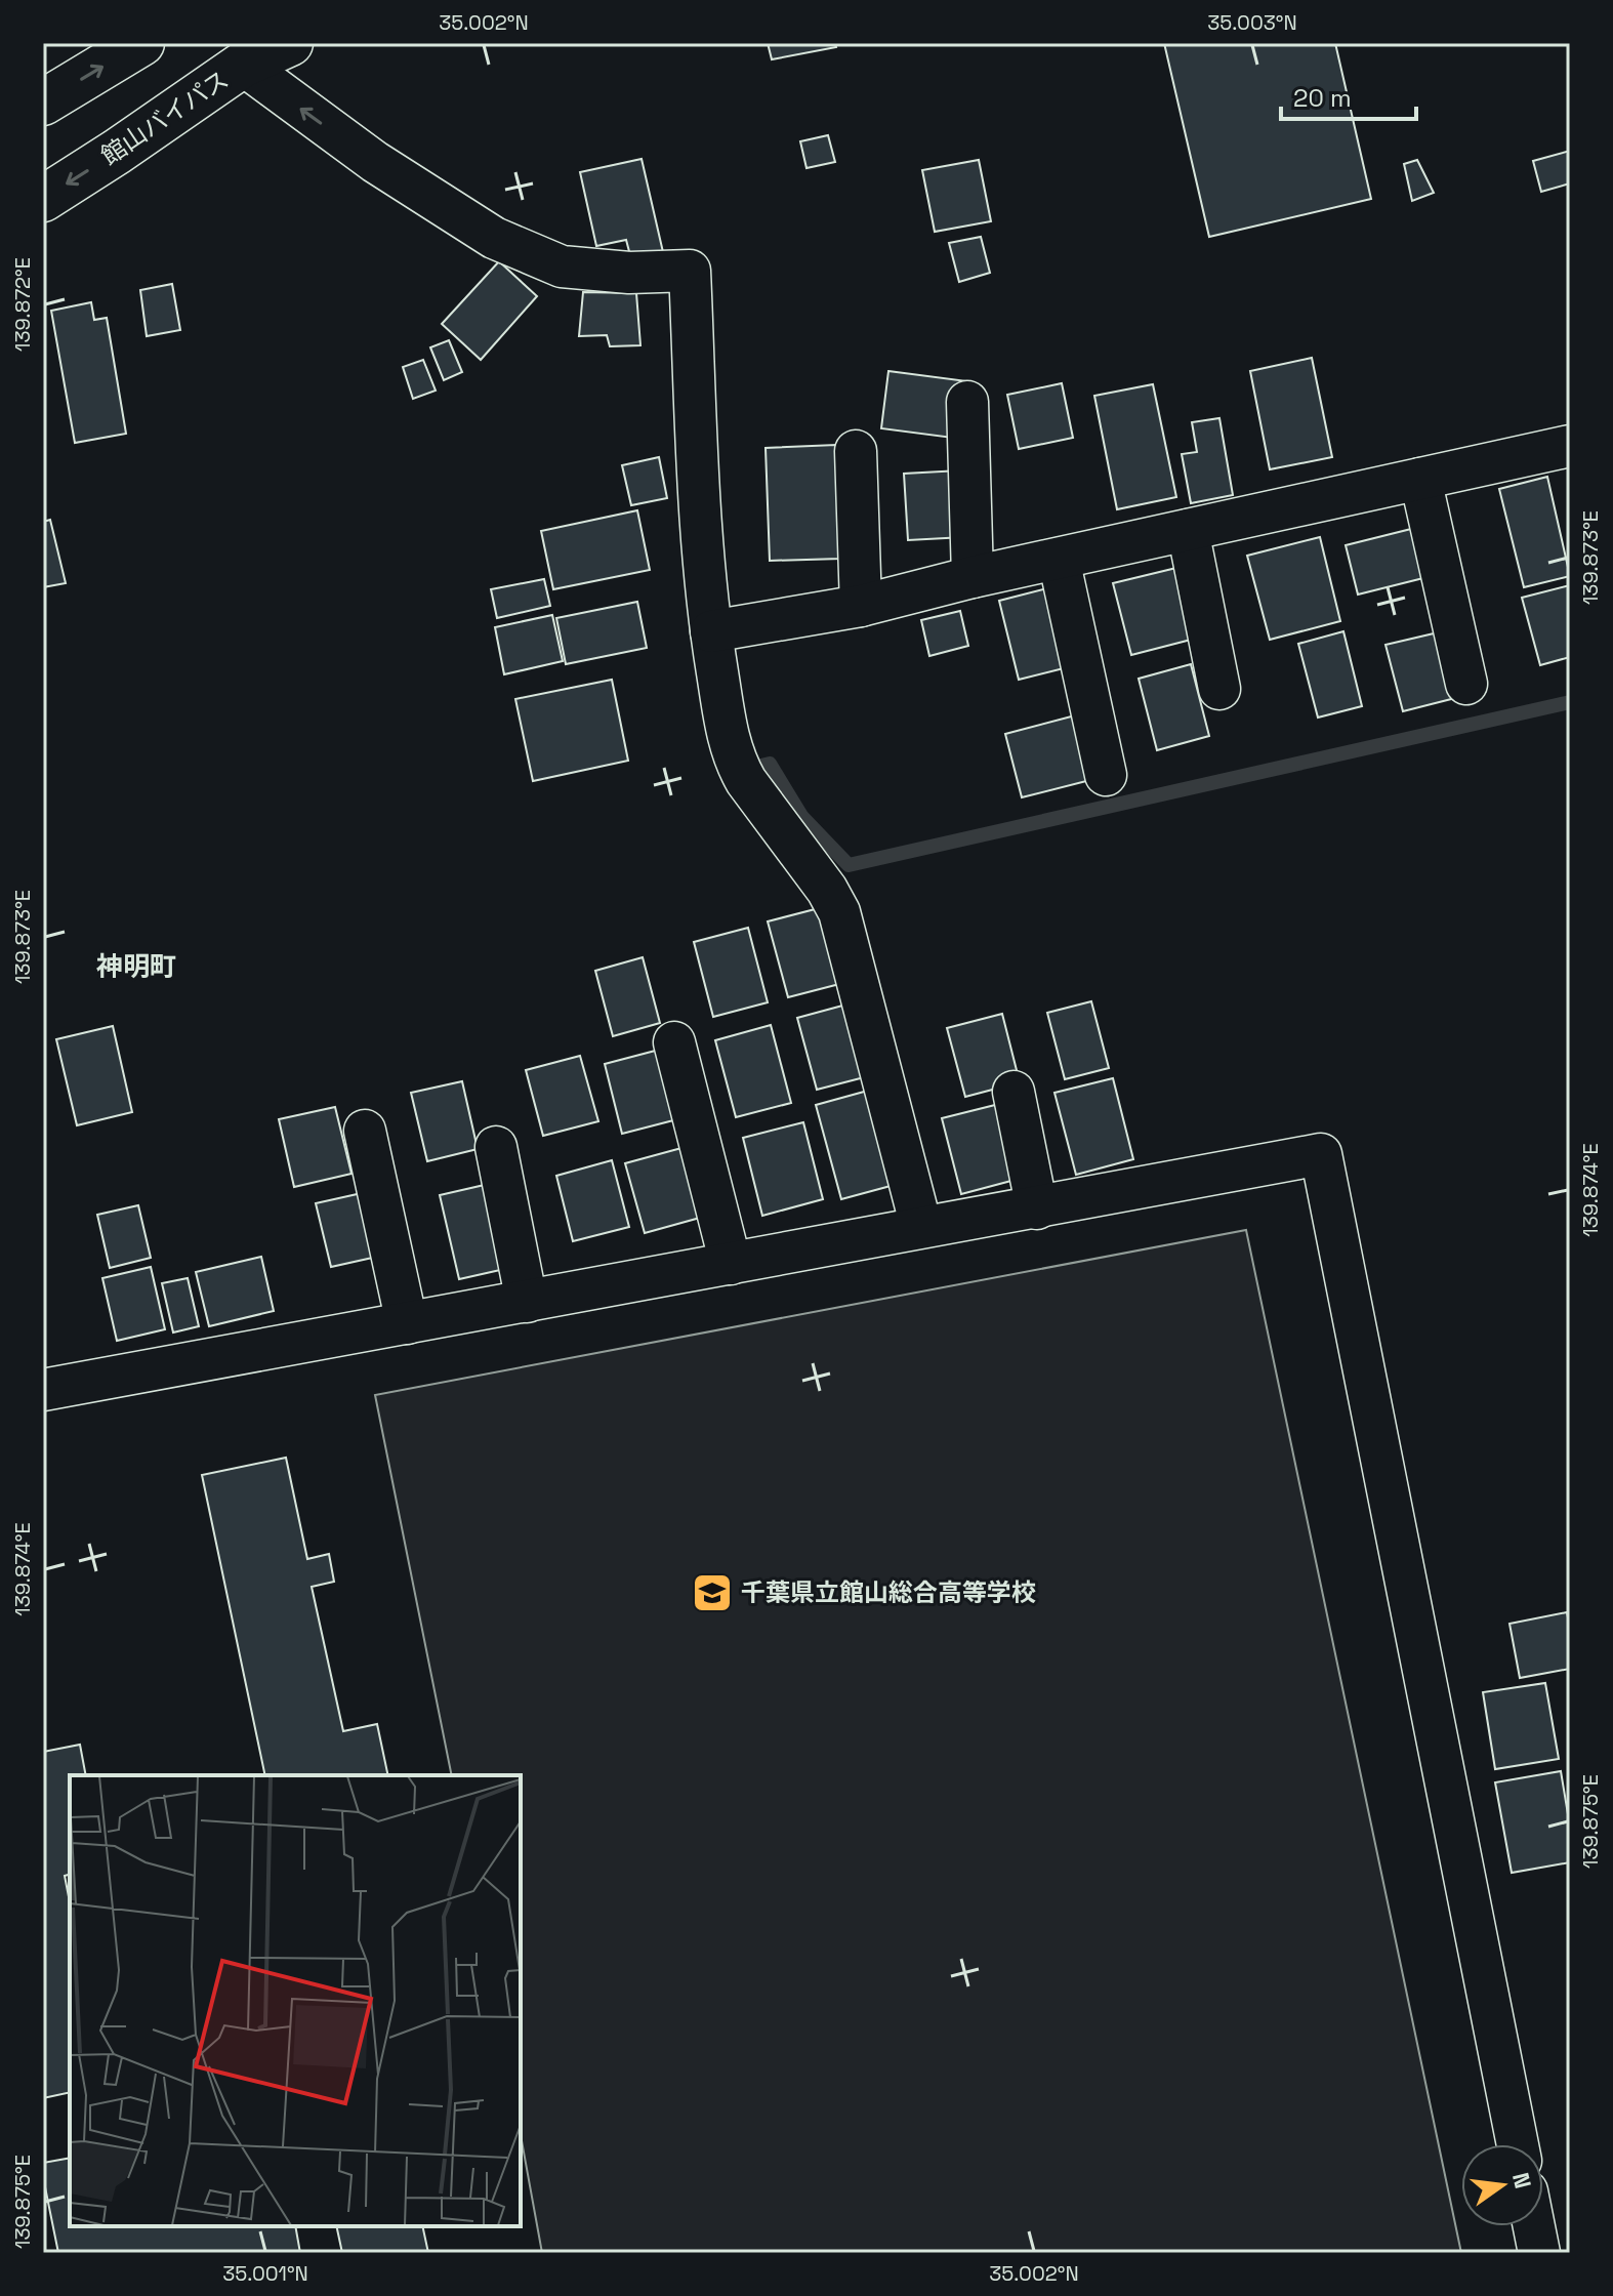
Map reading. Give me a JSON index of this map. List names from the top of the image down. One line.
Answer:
{"streets":{"highway":["館山バイパス"]},"districts":["神明町"],"places":{"school or university":["千葉県立館山総合高等学校"]},"scale_bar":"20 m","north":"right","coordinates":["35.002°N","35.003°N","139.872°E","139.873°E","139.874°E","139.875°E","35.001°N"]}
